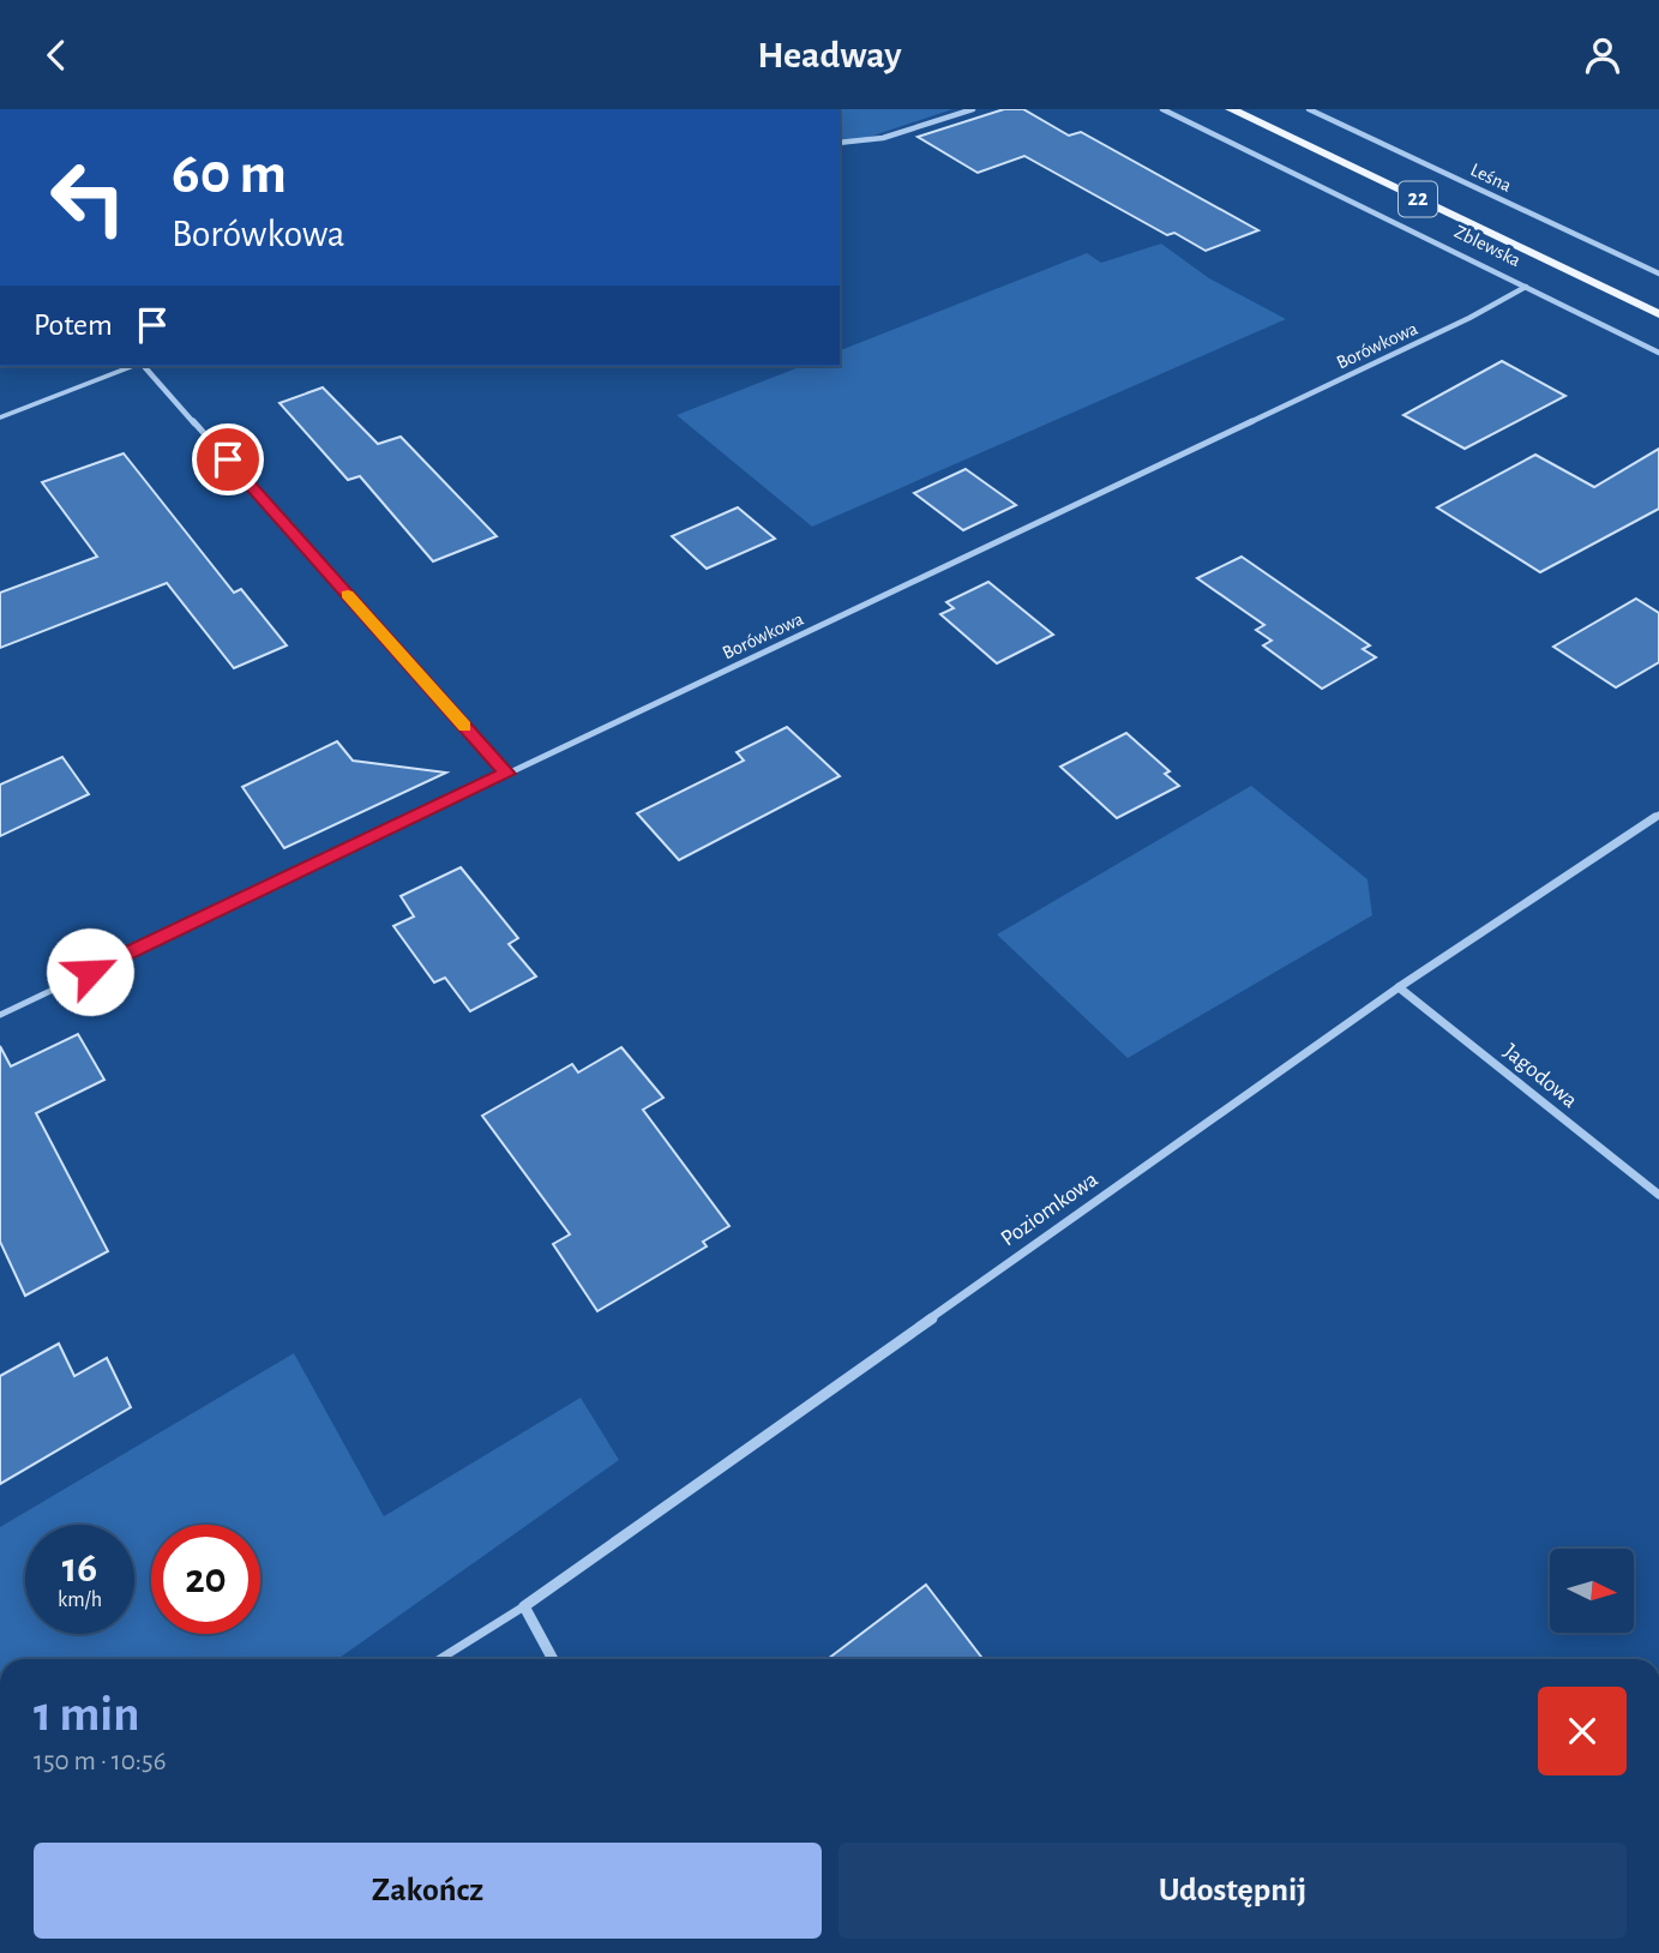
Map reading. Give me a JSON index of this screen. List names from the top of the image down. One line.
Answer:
{"streets":{"main road":["22","Zblewska"],"street":["Leśna","Borówkowa","Jagodowa","Poziomkowa"]},"crossings":[["Zblewska","Borówkowa"],["Jagodowa","Poziomkowa"]],"north":"right","page":{"header":"Headway","turn":["60 m","Borówkowa"],"then":"Potem","speed":"16 km/h","limit":"20","heading":["1 min","150 m · 10:56"],"buttons":["Zakończ","Udostępnij"]}}
